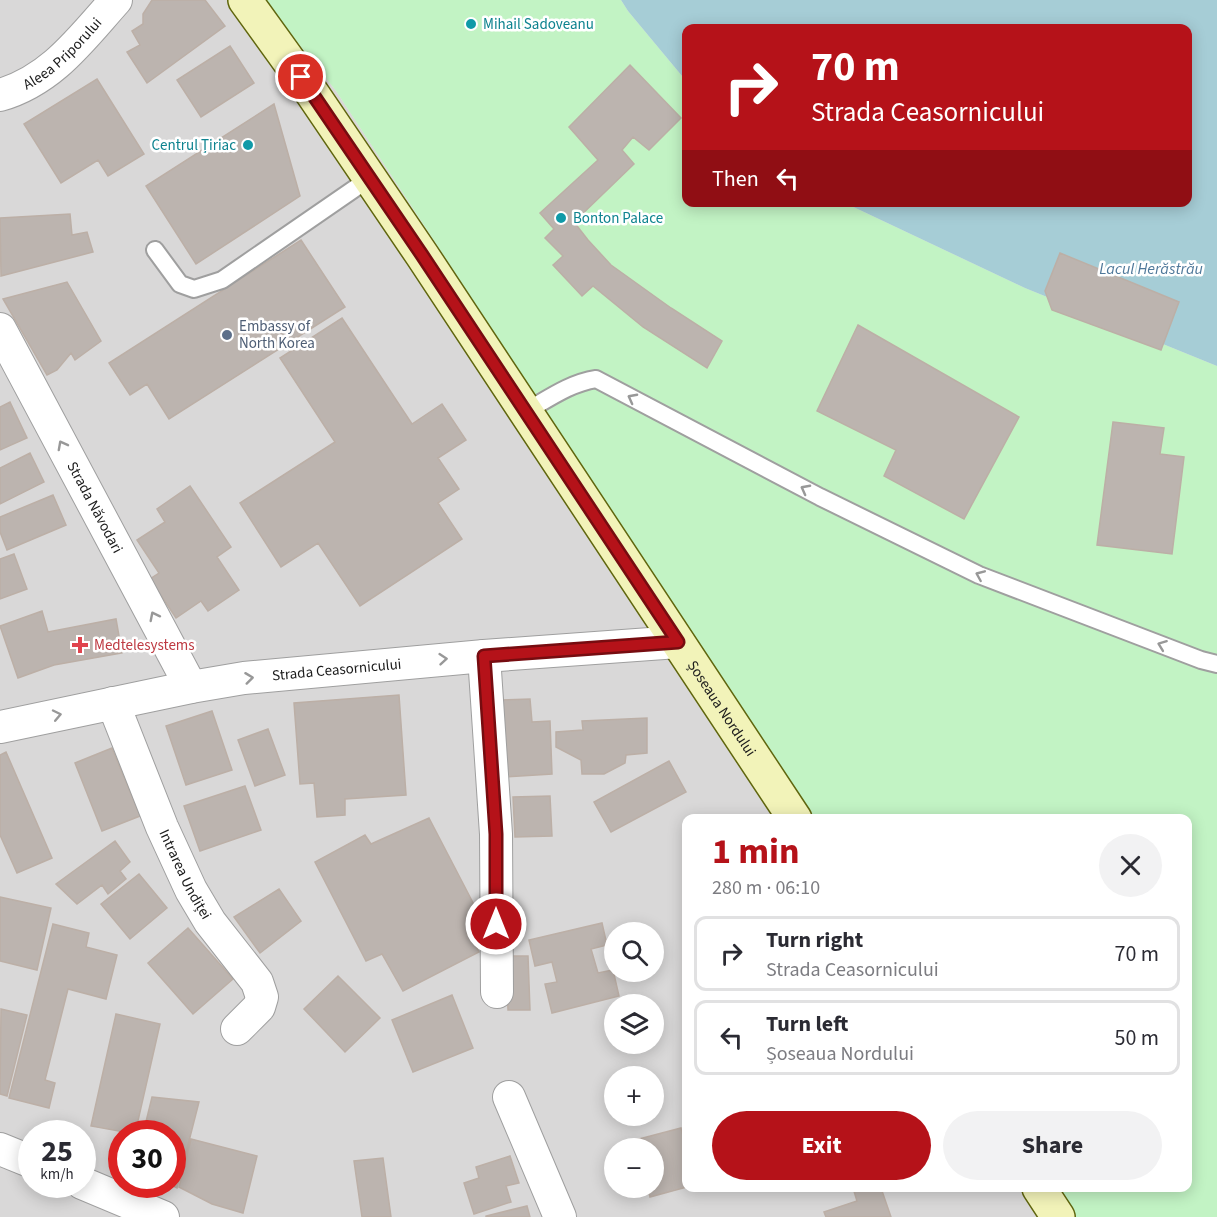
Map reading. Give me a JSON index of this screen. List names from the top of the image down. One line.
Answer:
{"streets":{"main road":["Șoseaua Nordului"],"street":["Aleea Priporului","Strada Năvodari","Strada Ceasornicului","Intrarea Undiței"]},"crossings":[["Strada Năvodari","Strada Ceasornicului"],["Strada Ceasornicului","Șoseaua Nordului"],["Strada Ceasornicului","Intrarea Undiței"]],"one_way":["Strada Năvodari","Strada Ceasornicului"],"water":["Lacul Herăstrău"],"places":{"other":["Mihail Sadoveanu","Centrul Țiriac","Bonton Palace","Embassy of North Korea"],"health":["Medtelesystems"]},"page":{"turn":["70 m","Strada Ceasornicului"],"then":"Then","heading":["1 min","280 m · 06:10"],"list":[{"name":"Turn right","note":"Strada Ceasornicului","value":"70 m"},{"name":"Turn left","note":"Șoseaua Nordului","value":"50 m"}],"map_buttons":["+","−"],"buttons":["Exit","Share"],"speed":"25 km/h","limit":"30"}}
